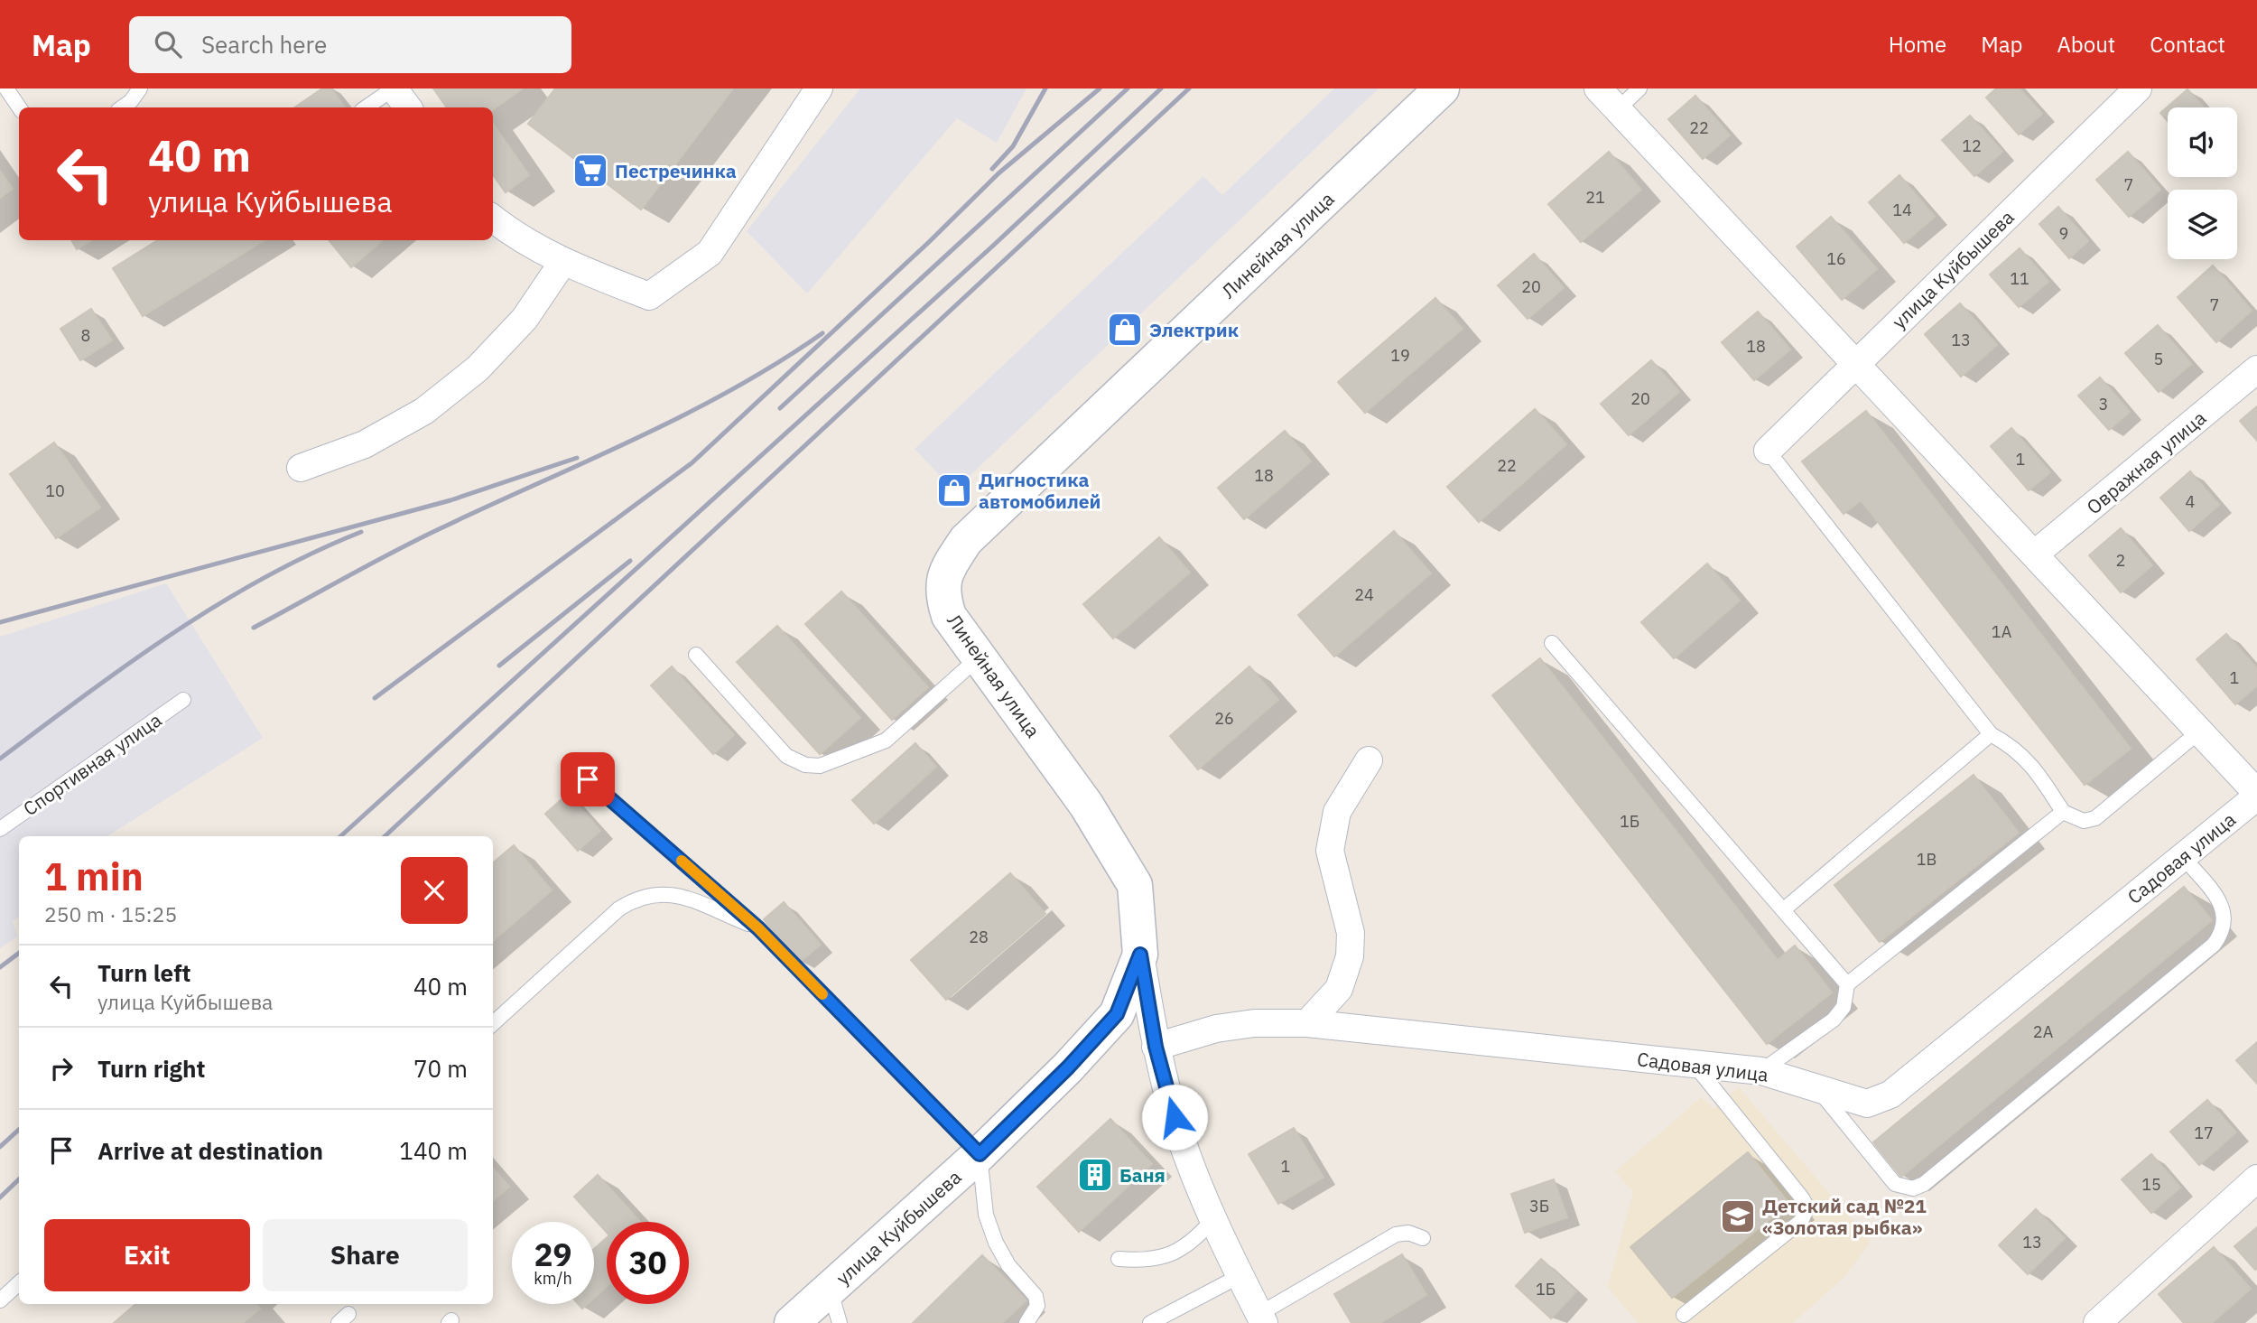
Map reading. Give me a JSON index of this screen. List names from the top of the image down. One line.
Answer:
{"streets":{"street":["Линейная улица","улица Куйбышева","Овражная улица","Садовая улица"],"lane":["Спортивная улица"]},"crossings":[["Линейная улица","улица Куйбышева"]],"places":{"supermarket":["Пестречинка"],"shop":["Электрик","Дигностика автомобилей"],"building":["Баня"],"school or university":["Детский сад №21 «Золотая рыбка»"]},"house_numbers":["22","12","7","21","14","9","16","11","20","7","8","13","18","19","5","20","3","1","22","18","10","4","2","24","1А","1","26","1Б","1В","28","2А","17","1","15","3Б","13","1Б"],"page":{"header":"Map","search":"Search here","nav":["Home","Map","About","Contact"],"turn":["40 m","улица Куйбышева"],"heading":["1 min","250 m · 15:25"],"list":[{"name":"Turn left","note":"улица Куйбышева","value":"40 m"},{"name":"Turn right","value":"70 m"},{"name":"Arrive at destination","value":"140 m"}],"buttons":["Exit","Share"],"speed":"29 km/h","limit":"30"}}
